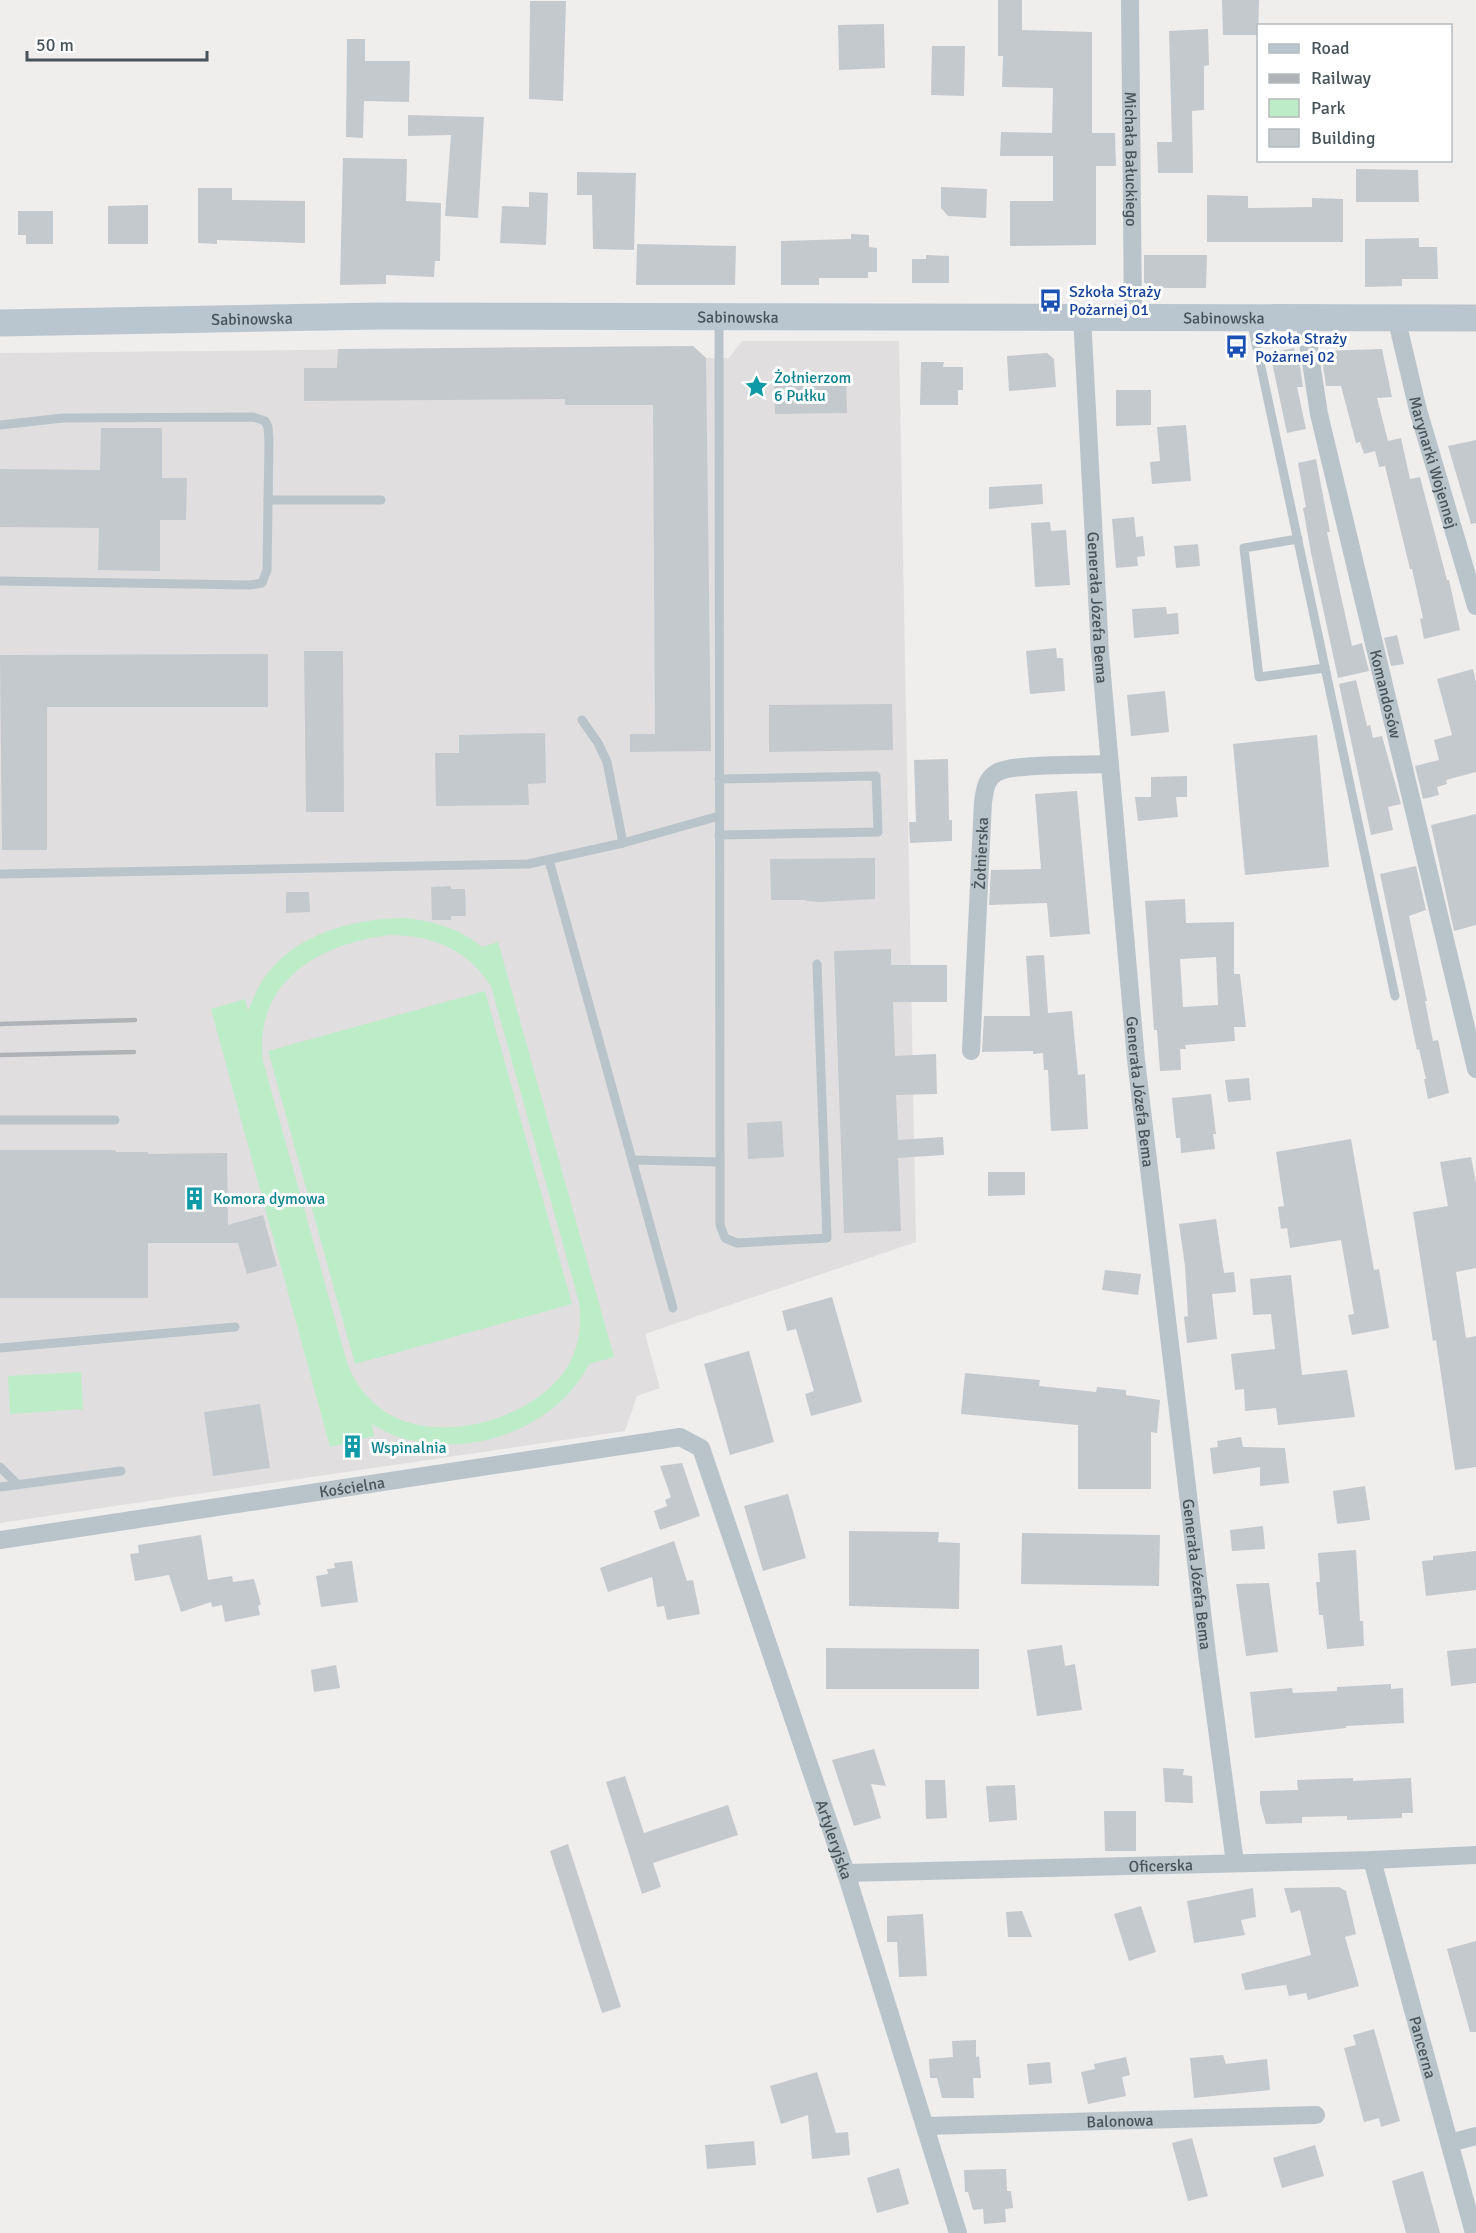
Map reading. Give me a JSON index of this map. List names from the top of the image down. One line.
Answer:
{"streets":{"street":["Michała Bałuckiego","Sabinowska","Marynarki Wojennej","Generała Józefa Bema","Komandosów","Żołnierska","Kościelna","Artyleryjska","Oficerska","Pancerna","Balonowa"]},"crossings":[["Michała Bałuckiego","Sabinowska"],["Sabinowska","Marynarki Wojennej"],["Sabinowska","Generała Józefa Bema"],["Sabinowska","Komandosów"],["Generała Józefa Bema","Żołnierska"],["Generała Józefa Bema","Oficerska"],["Kościelna","Artyleryjska"],["Artyleryjska","Oficerska"],["Artyleryjska","Balonowa"],["Oficerska","Pancerna"]],"places":{"bus stop":["Szkoła Straży Pożarnej 01","Szkoła Straży Pożarnej 02"],"place":["Żołnierzom 6 Pułku"],"building":["Komora dymowa","Wspinalnia"]},"legend":["Road","Railway","Park","Building"],"scale_bar":"50 m"}
